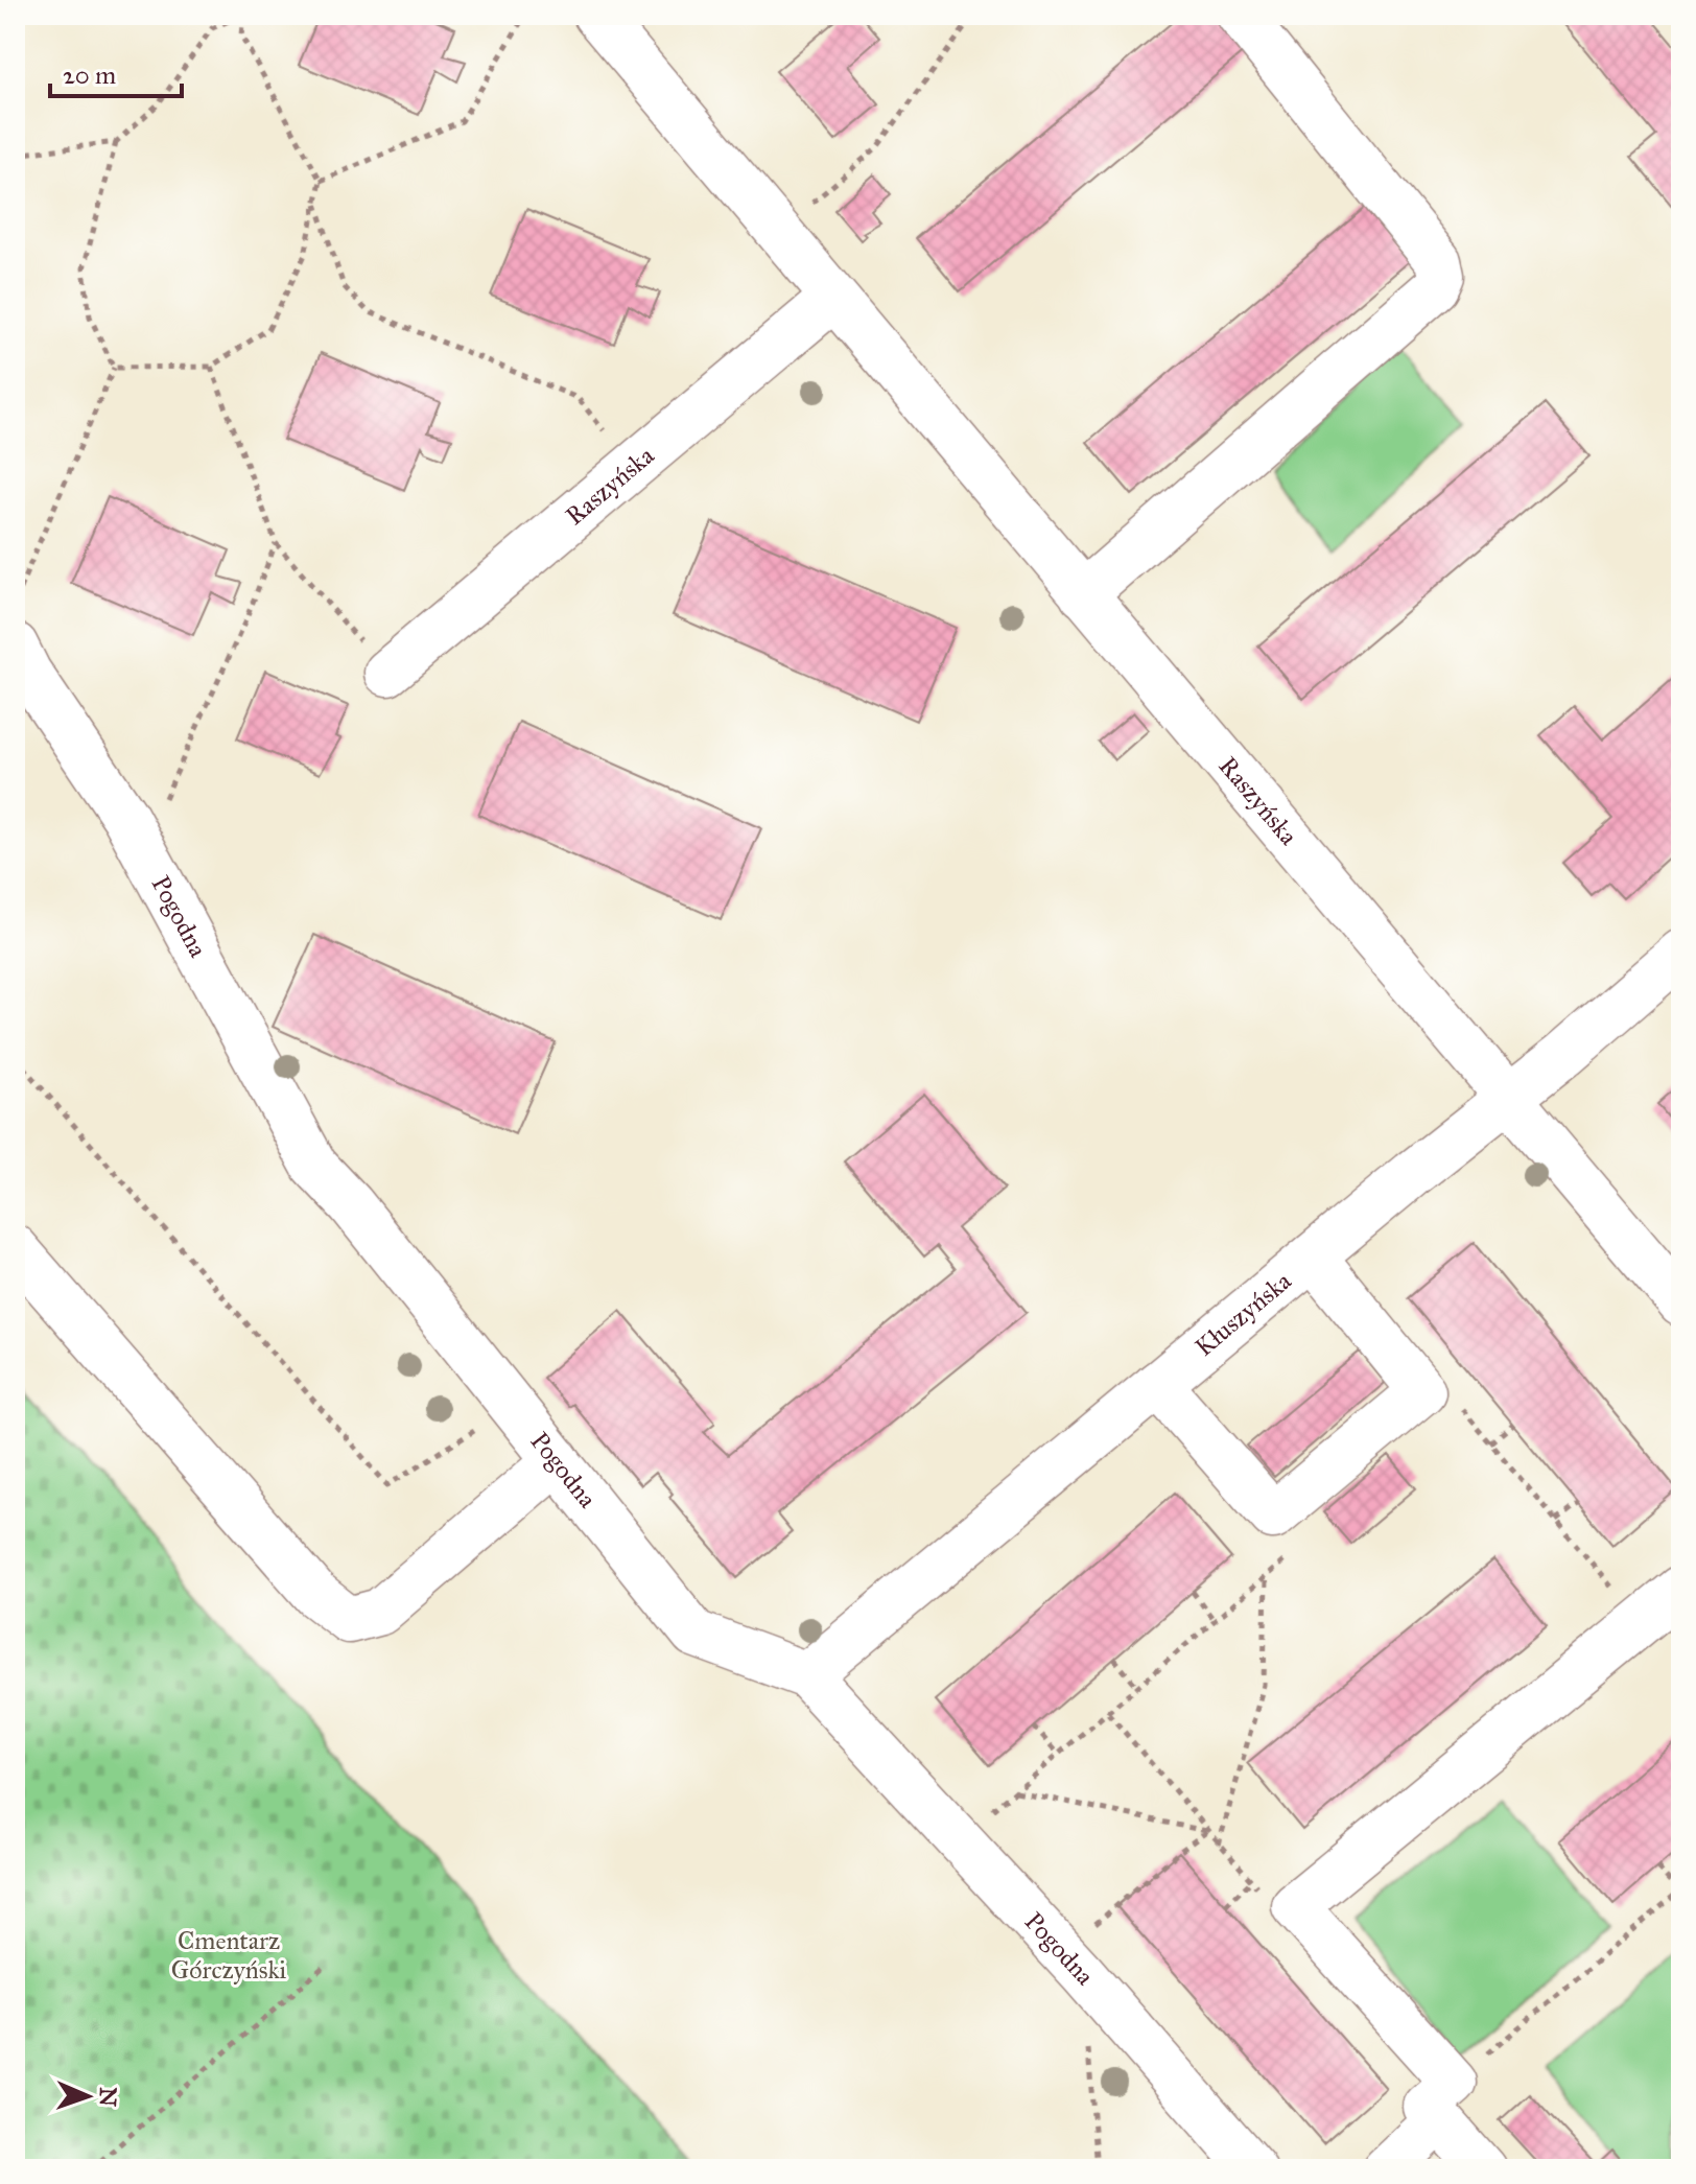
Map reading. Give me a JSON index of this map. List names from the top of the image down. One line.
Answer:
{"streets":{"street":["Raszyńska","Pogodna","Kłuszyńska"]},"crossings":[["Raszyńska","Kłuszyńska"],["Pogodna","Kłuszyńska"]],"parks":["Cmentarz Górczyński"],"scale_bar":"20 m","north":"right"}
